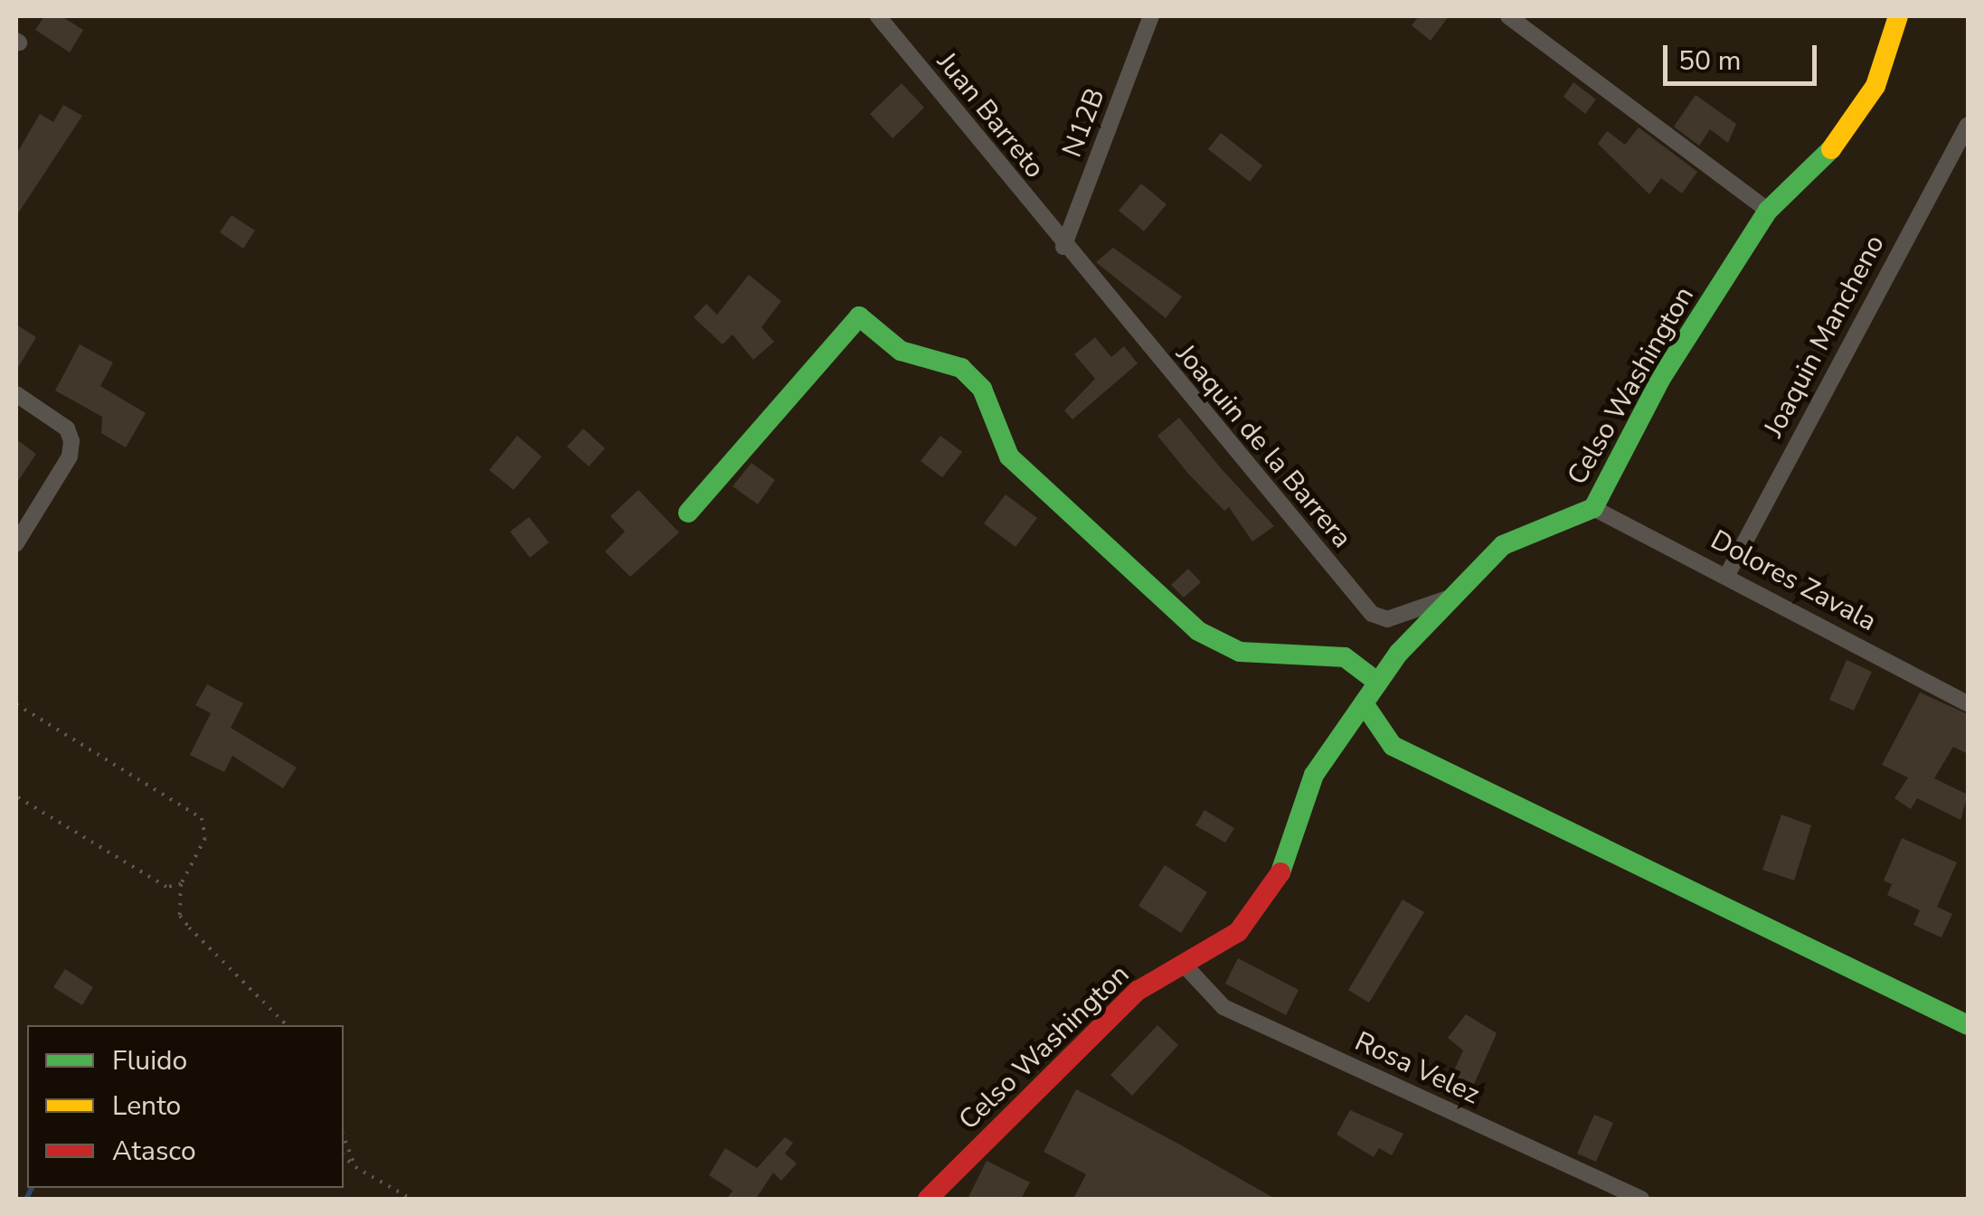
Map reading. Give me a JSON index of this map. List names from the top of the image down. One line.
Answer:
{"streets":{"street":["Juan Barreto","N12B","Joaquin Mancheno","Celso Washington","Joaquin de la Barrera","Dolores Zavala","Rosa Velez"]},"crossings":[["Juan Barreto","N12B"],["Juan Barreto","Joaquin de la Barrera"],["N12B","Joaquin de la Barrera"],["Joaquin Mancheno","Dolores Zavala"],["Celso Washington","Joaquin de la Barrera"],["Celso Washington","Dolores Zavala"],["Celso Washington","Rosa Velez"]],"legend":["Fluido","Lento","Atasco"],"scale_bar":"50 m"}
